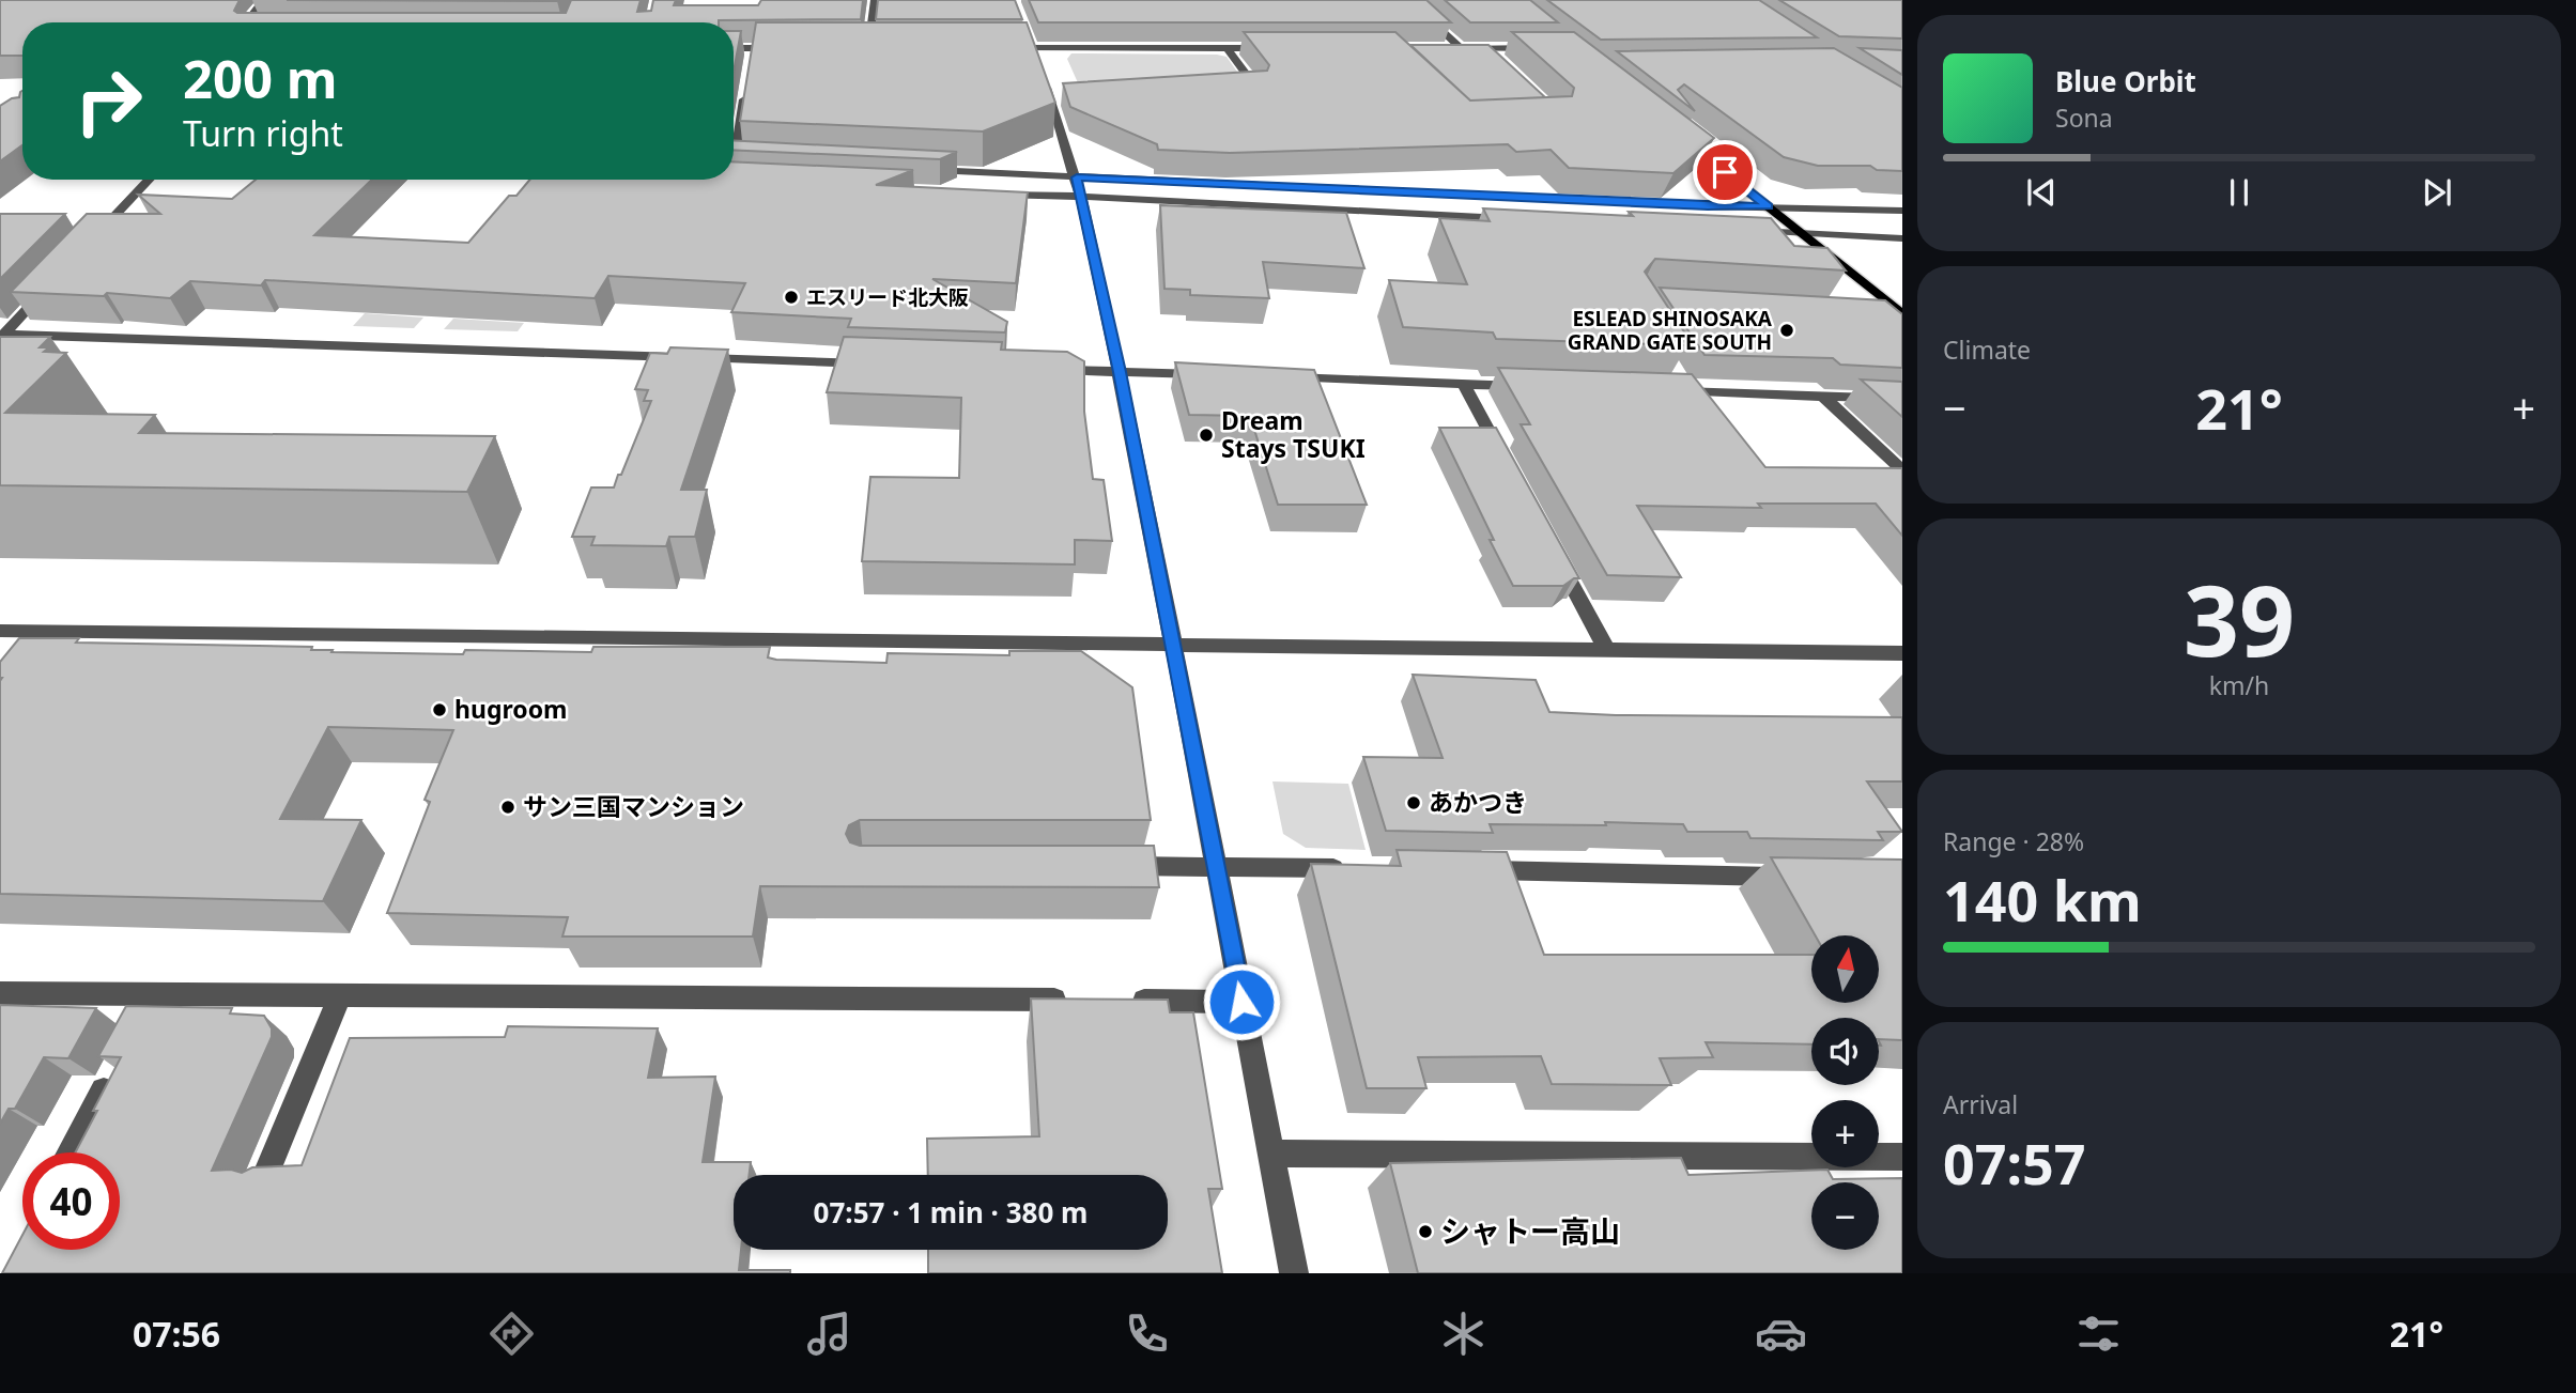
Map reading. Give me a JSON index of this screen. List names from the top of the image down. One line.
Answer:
{"places":["エスリード北大阪","ESLEAD SHINOSAKA GRAND GATE SOUTH","Dream Stays TSUKI","hugroom","あかつき","サン三国マンション","シャトー高山"],"north":"top","page":{"turn":["200 m","Turn right"],"song":["Blue Orbit","Sona"],"tile":["Climate",["39","km/h"],["Range · 28%","140 km"],["Arrival","07:57"]],"heat":["−","21°","+"],"map_buttons":["+","−"],"limit":"40","trip":"07:57 · 1 min · 380 m","tabs":["07:56","21°"]}}
